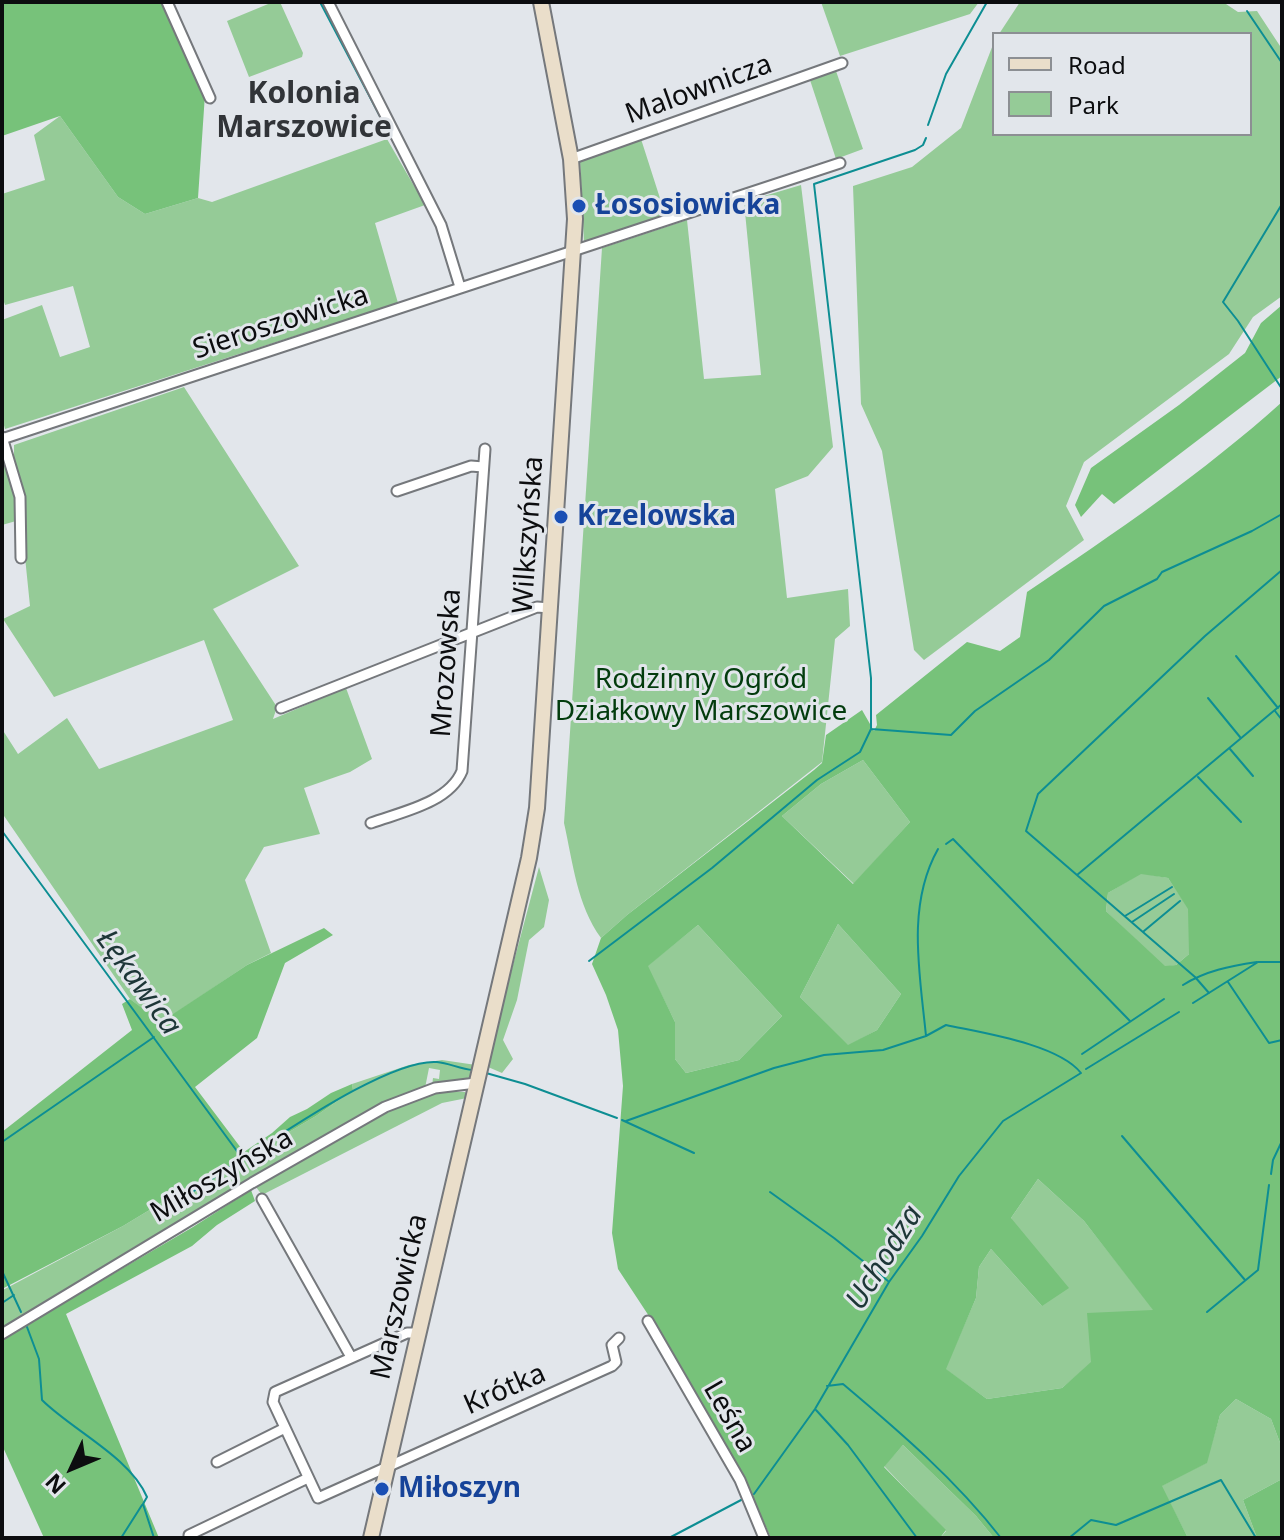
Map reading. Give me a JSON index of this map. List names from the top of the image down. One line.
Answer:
{"streets":{"street":["Malownicza","Sieroszowicka","Wilkszyńska","Mrozowska","Miłoszyńska","Marszowicka","Krótka","Leśna"]},"crossings":[["Malownicza","Wilkszyńska"],["Sieroszowicka","Wilkszyńska"],["Wilkszyńska","Miłoszyńska"],["Wilkszyńska","Marszowicka"],["Miłoszyńska","Marszowicka"],["Marszowicka","Krótka"]],"districts":["Kolonia Marszowice"],"water":["Łękawica","Uchodza"],"parks":["Rodzinny Ogród Działkowy Marszowice"],"places":["Łososiowicka","Krzelowska","Miłoszyn"],"legend":["Road","Park"],"north":"bottom left"}
